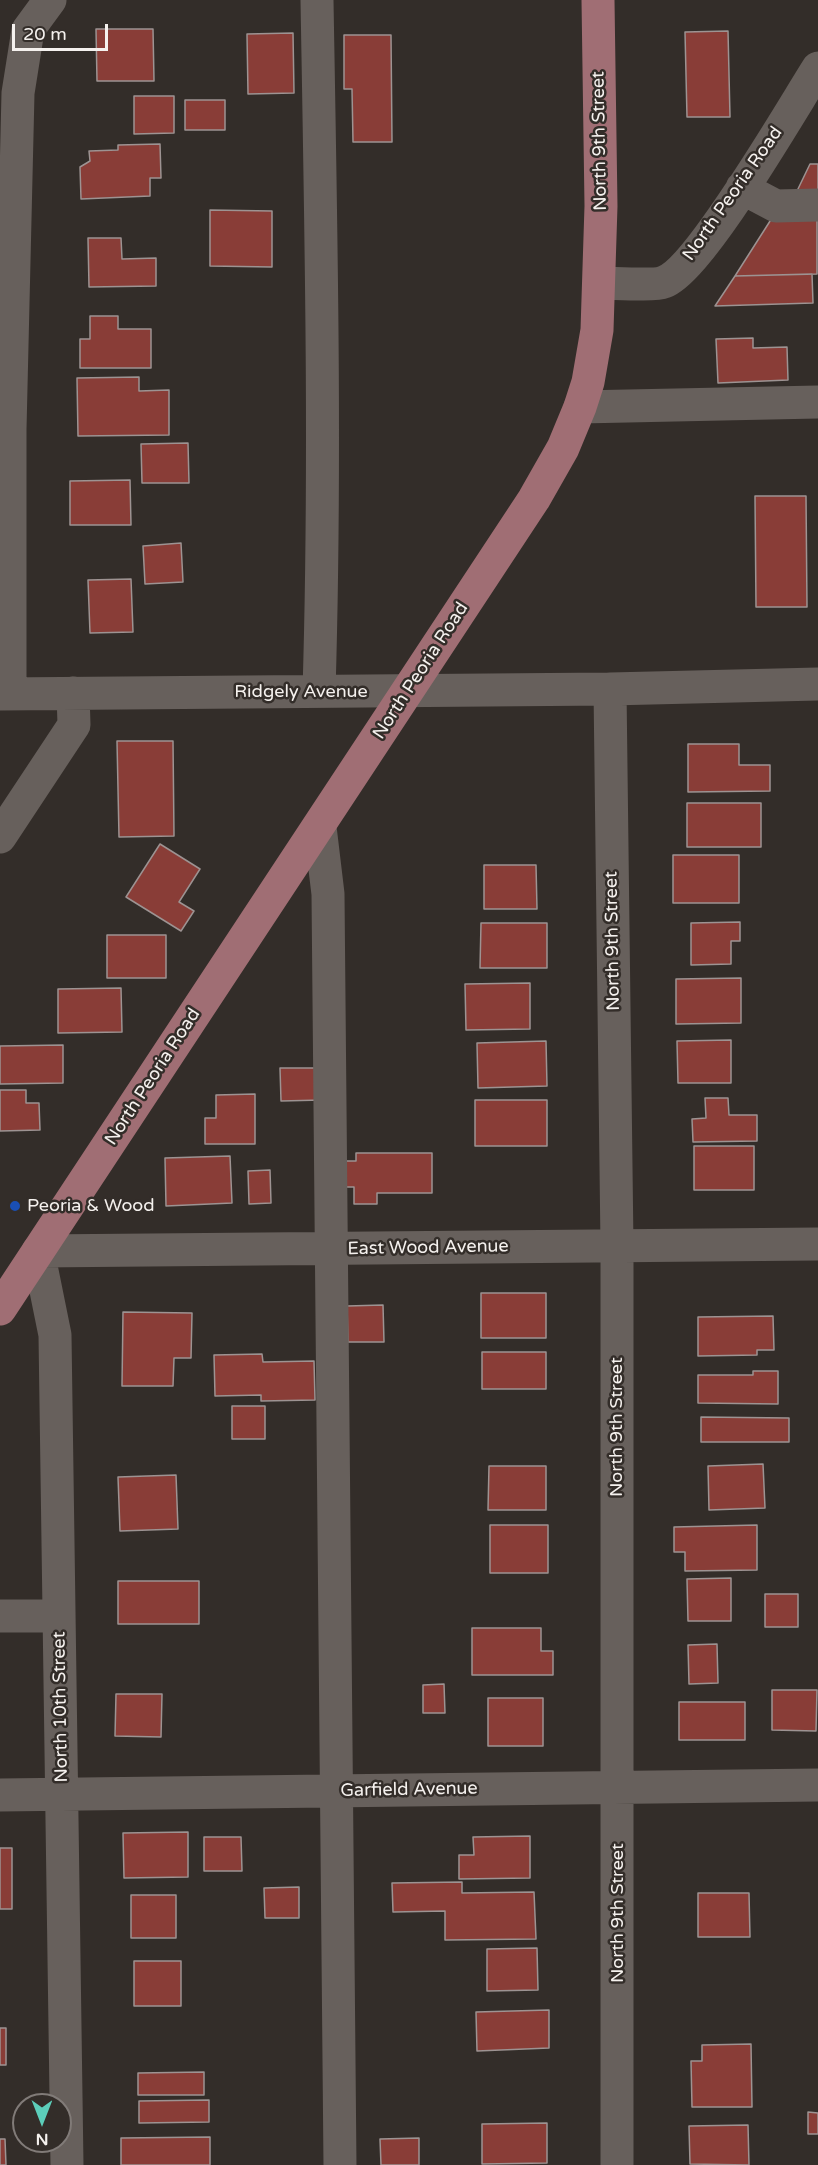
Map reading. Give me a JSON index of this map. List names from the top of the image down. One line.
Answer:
{"streets":{"main road":["North 9th Street","North Peoria Road"],"street":["Ridgely Avenue","East Wood Avenue","North 10th Street","Garfield Avenue"]},"crossings":[["North 9th Street","North Peoria Road"],["North 9th Street","Ridgely Avenue"],["North 9th Street","East Wood Avenue"],["North 9th Street","Garfield Avenue"],["North Peoria Road","Ridgely Avenue"],["North Peoria Road","East Wood Avenue"],["North Peoria Road","North 10th Street"],["East Wood Avenue","North 10th Street"],["North 10th Street","Garfield Avenue"]],"places":["Peoria & Wood"],"scale_bar":"20 m","north":"bottom"}
